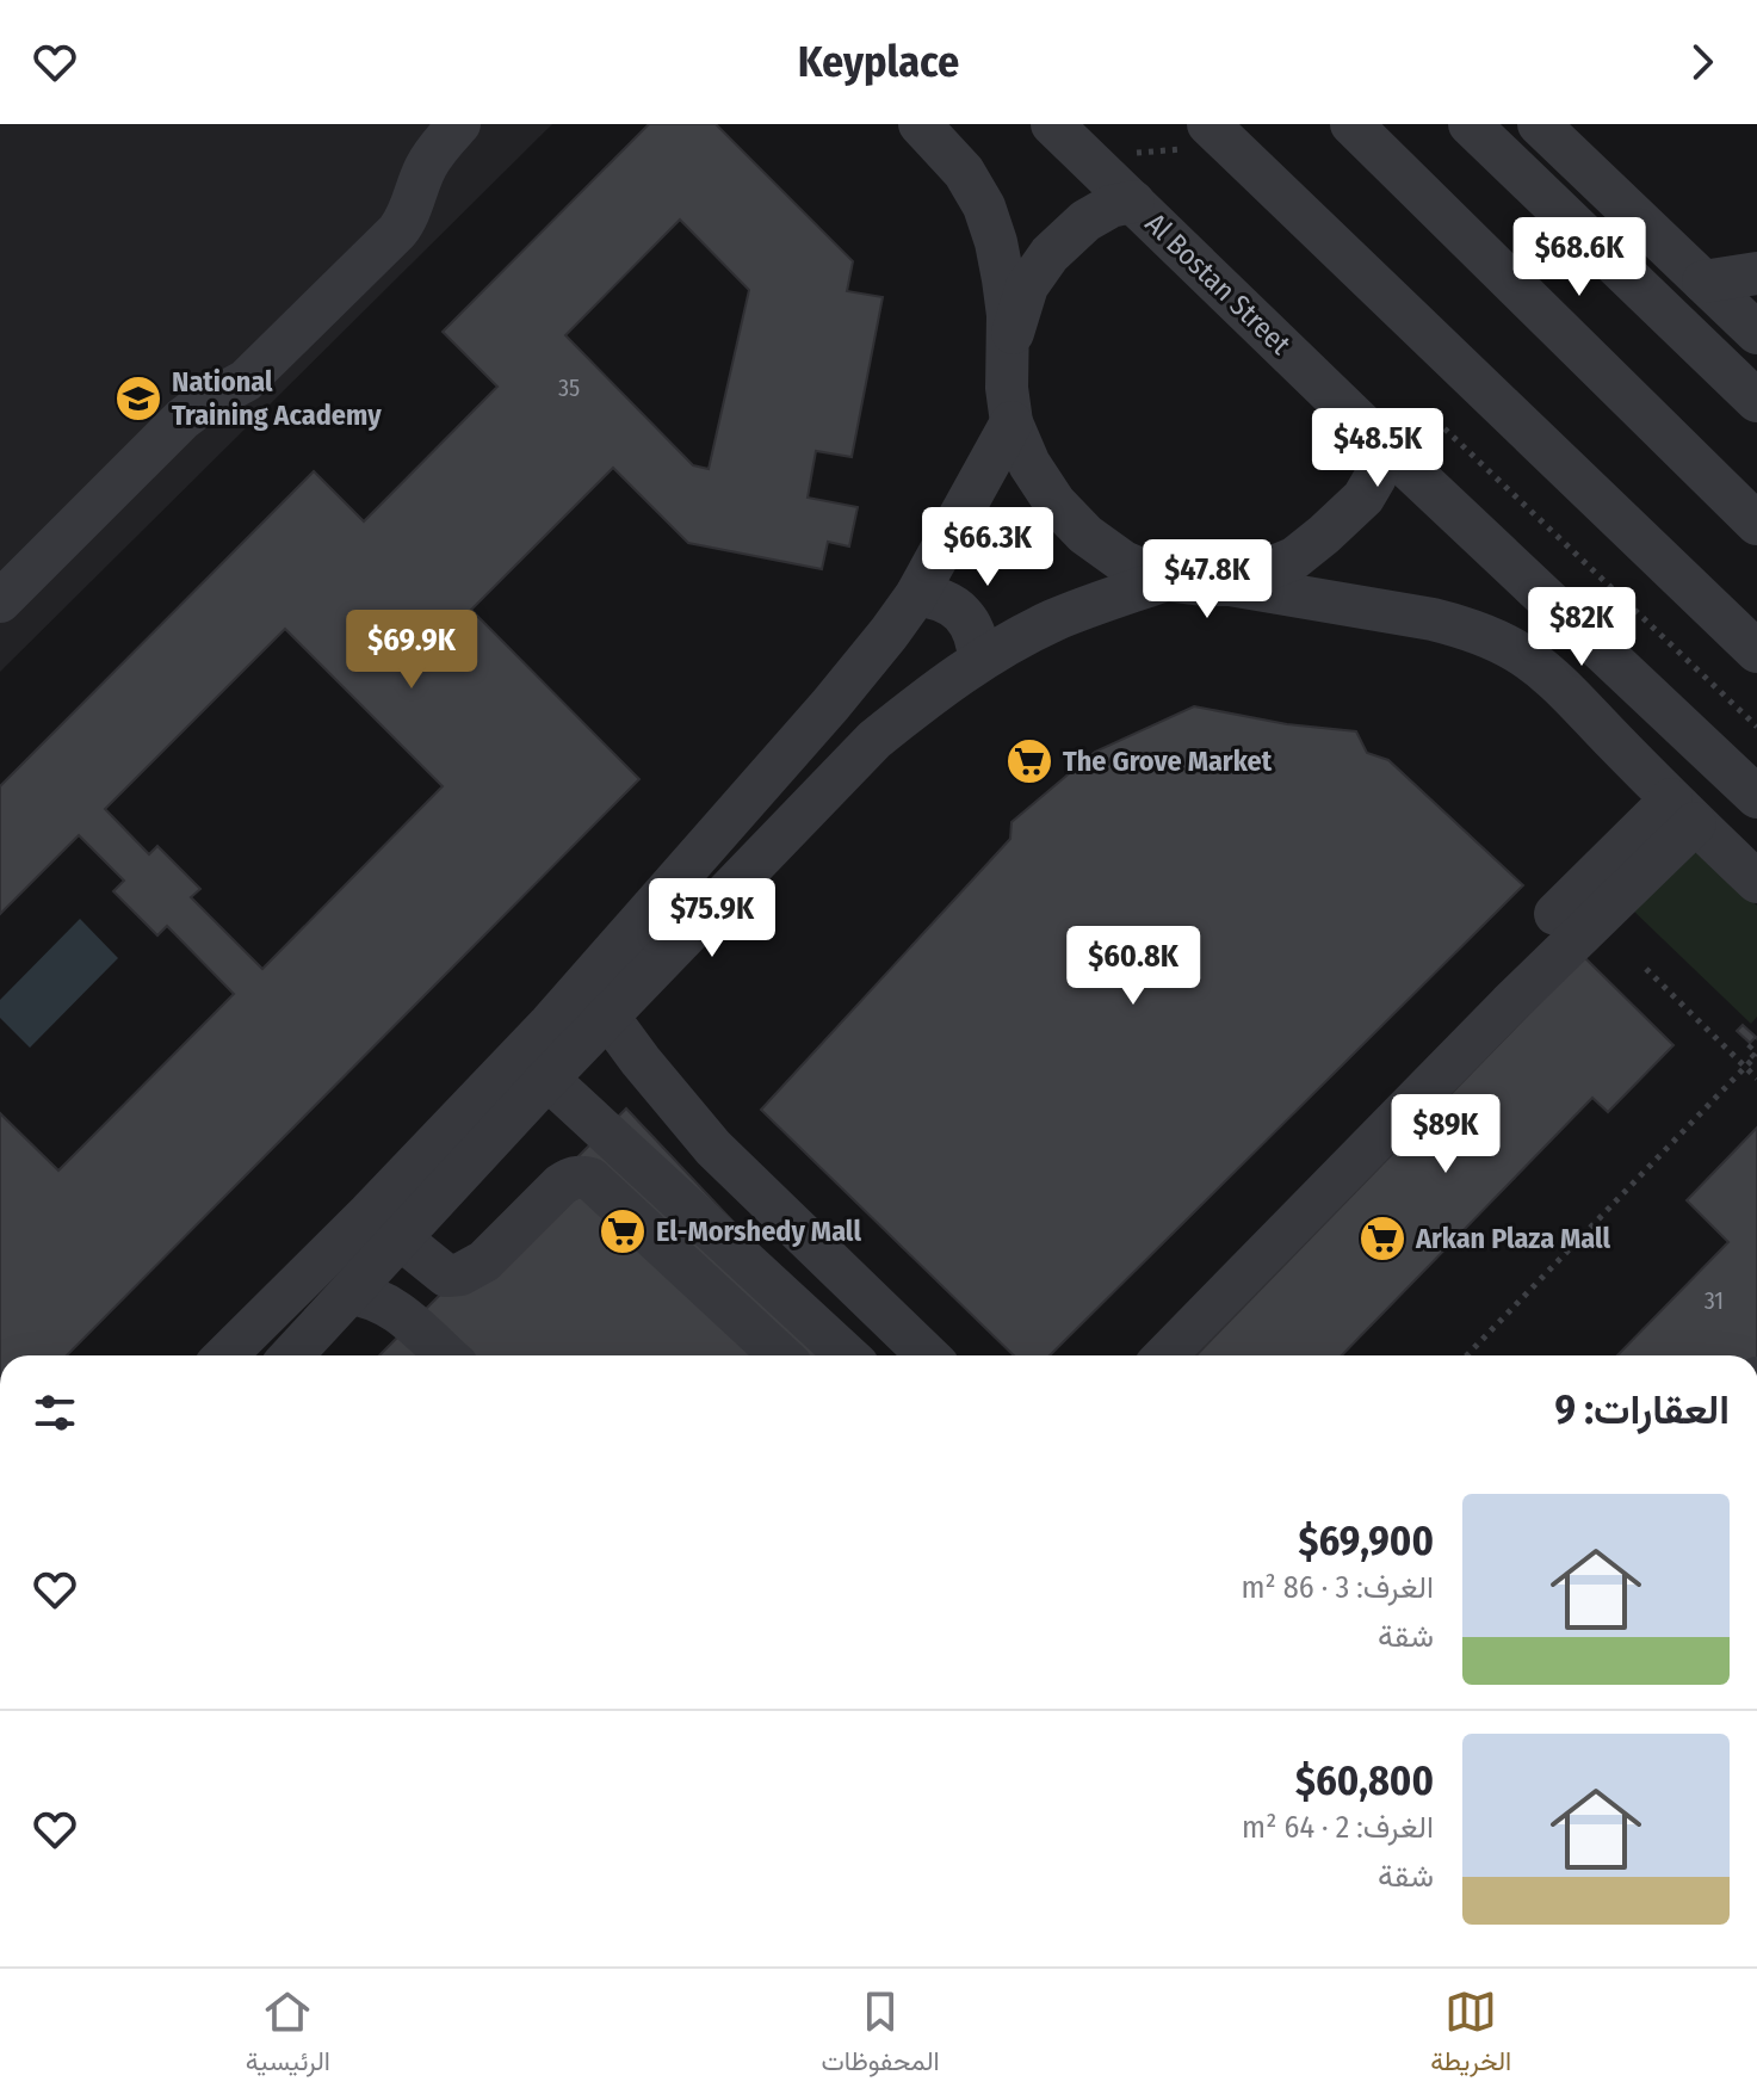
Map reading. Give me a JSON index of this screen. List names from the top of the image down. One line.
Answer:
{"streets":{"street":["Al Bostan Street"]},"places":{"school or university":["National Training Academy"],"supermarket":["The Grove Market","El-Morshedy Mall","Arkan Plaza Mall"]},"house_numbers":["35","31"],"page":{"header":"Keyplace","price":["$68.6K","$48.5K","$66.3K","$47.8K","$82K","$69.9K","$75.9K","$60.8K","$89K"],"heading":"العقارات: 9","list":[{"name":"$69,900","note":"الغرف: 3 · 86 m² · شقة"},{"name":"$60,800","note":"الغرف: 2 · 64 m² · شقة"}],"tabs":["الخريطة","المحفوظات","الرئيسية"]}}
